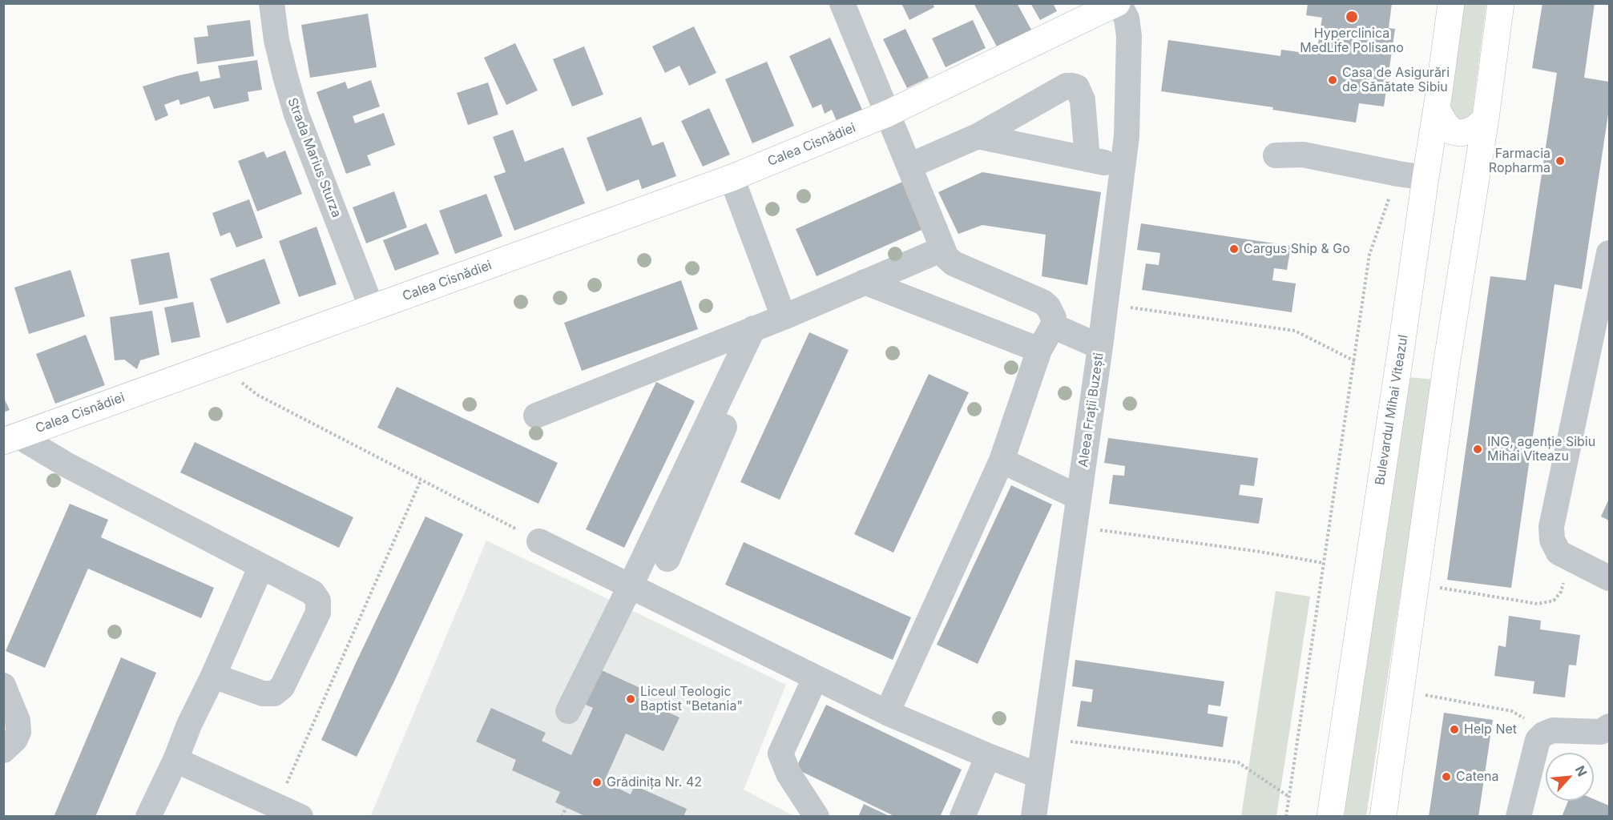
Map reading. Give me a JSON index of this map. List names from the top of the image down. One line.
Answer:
{"streets":{"main road":["Calea Cisnădiei","Bulevardul Mihai Viteazul"],"street":["Strada Marius Sturza","Aleea Frații Buzești"]},"crossings":[["Calea Cisnădiei","Strada Marius Sturza"],["Calea Cisnădiei","Aleea Frații Buzești"]],"places":["Hyperclinica MedLife Polisano","Casa de Asigurări de Sănătate Sibiu","Farmacia Ropharma","Cargus Ship & Go","ING, agenție Sibiu Mihai Viteazu","Liceul Teologic Baptist \"Betania\"","Help Net","Catena","Grădinița Nr. 42"],"north":"top right"}
